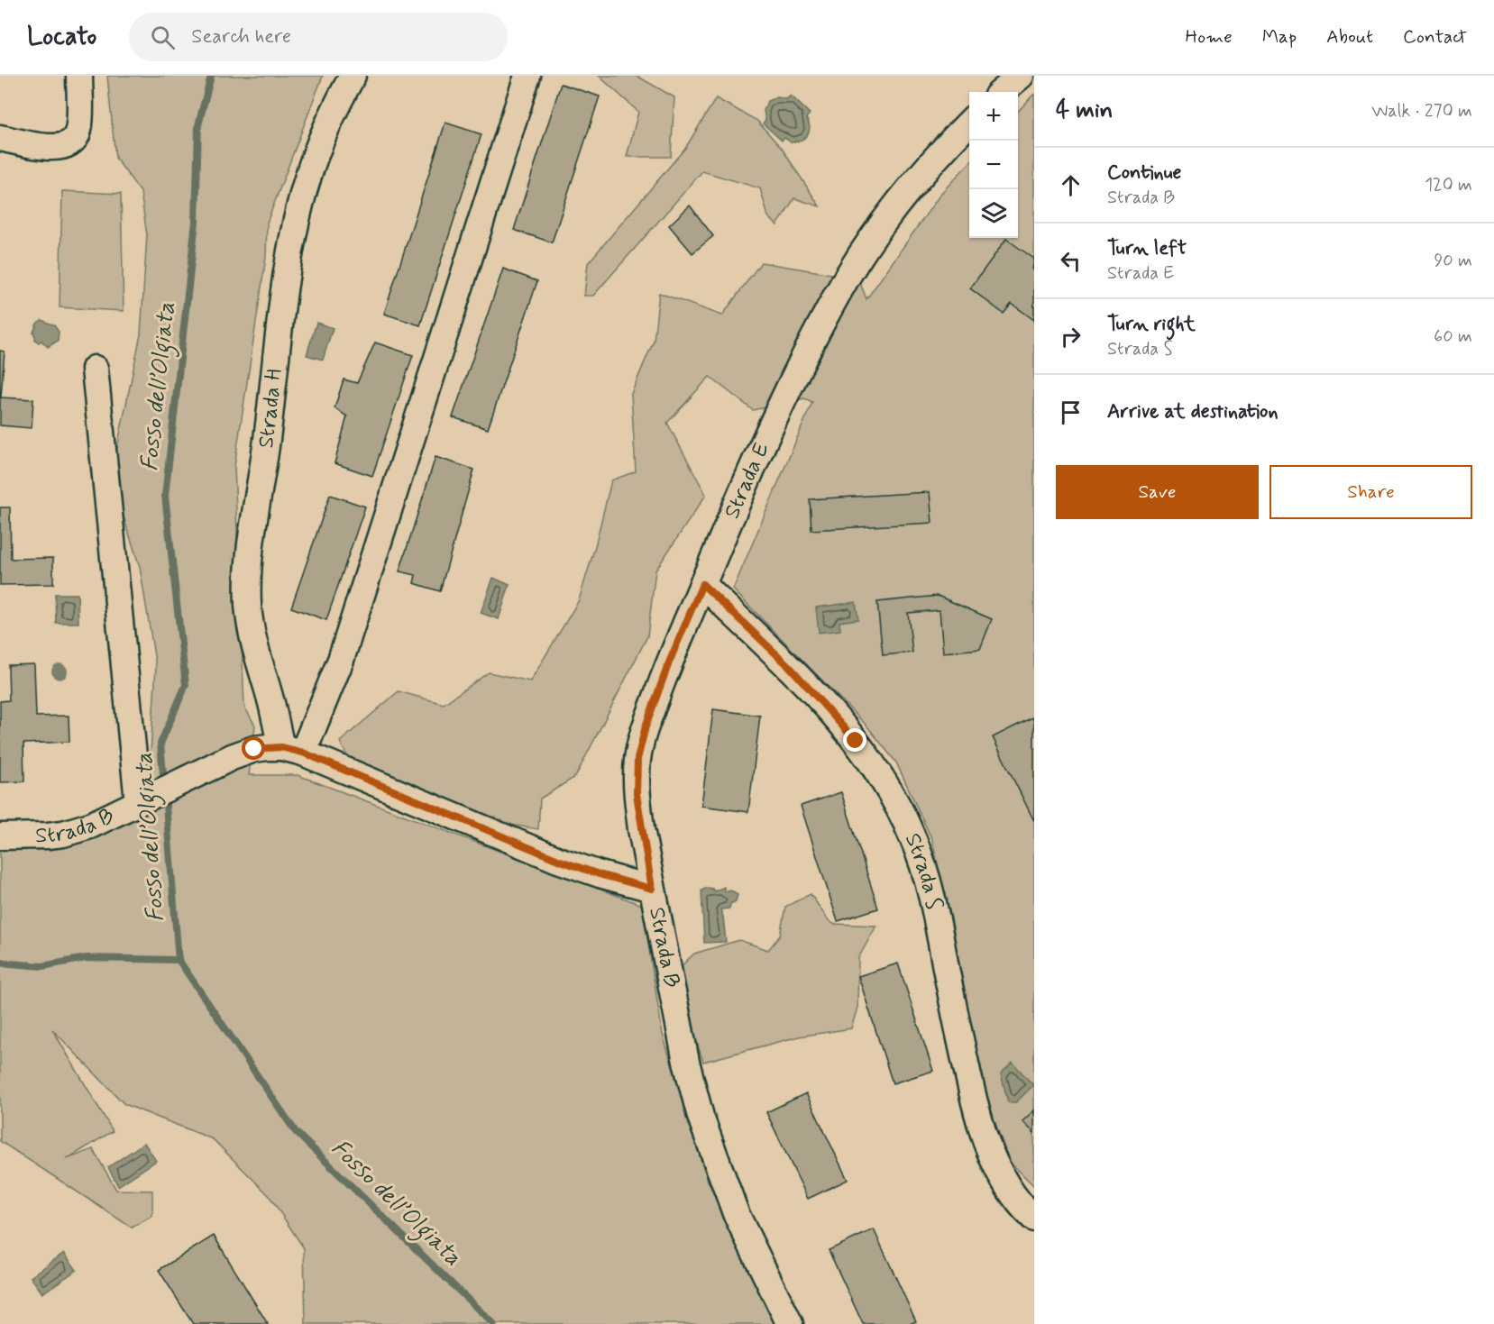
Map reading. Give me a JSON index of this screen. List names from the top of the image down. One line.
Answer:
{"streets":{"street":["Strada H","Strada E","Strada B","Strada S"]},"crossings":[["Strada H","Strada B"],["Strada E","Strada B"],["Strada E","Strada S"]],"water":["Fosso dell’Olgiata"],"page":{"header":"Locato","search":"Search here","nav":["Home","Map","About","Contact"],"heading":["4 min","Walk · 270 m"],"map_buttons":["+","−"],"list":[["Continue","Strada B","120 m"],["Turn left","Strada E","90 m"],["Turn right","Strada S","60 m"],"Arrive at destination"],"buttons":["Save","Share"]}}
